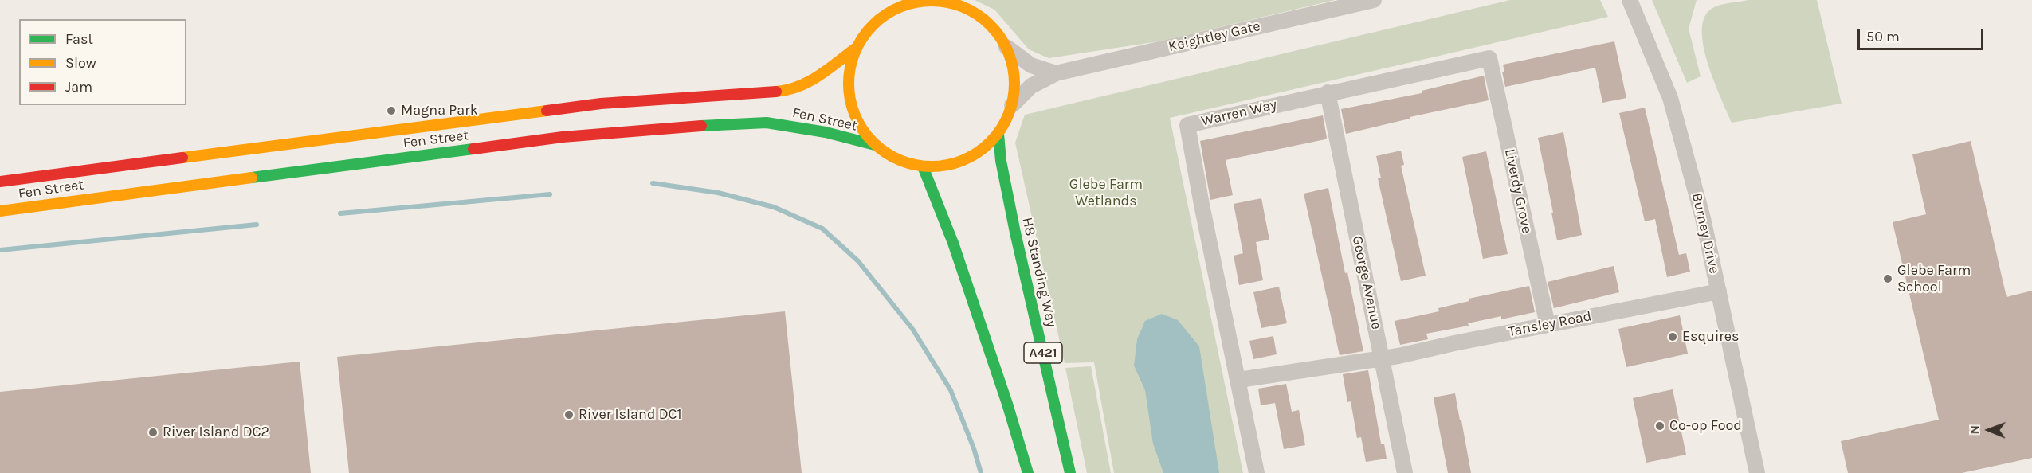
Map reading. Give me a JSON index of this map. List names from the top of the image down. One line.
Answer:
{"streets":{"main road":["Fen Street","H8 Standing Way","A421"],"street":["Keightley Gate","Warren Way","Liverdy Grove","Burney Drive","George Avenue","Tansley Road"]},"crossings":[["Keightley Gate","Fen Street"],["Keightley Gate","H8 Standing Way"],["Warren Way","Liverdy Grove"],["Warren Way","George Avenue"],["Fen Street","H8 Standing Way"],["Liverdy Grove","Tansley Road"],["Burney Drive","Tansley Road"],["George Avenue","Tansley Road"]],"parks":["Glebe Farm Wetlands"],"places":["Magna Park","Glebe Farm School","Esquires","River Island DC1","Co-op Food","River Island DC2"],"legend":["Fast","Slow","Jam"],"scale_bar":"50 m","north":"left"}
